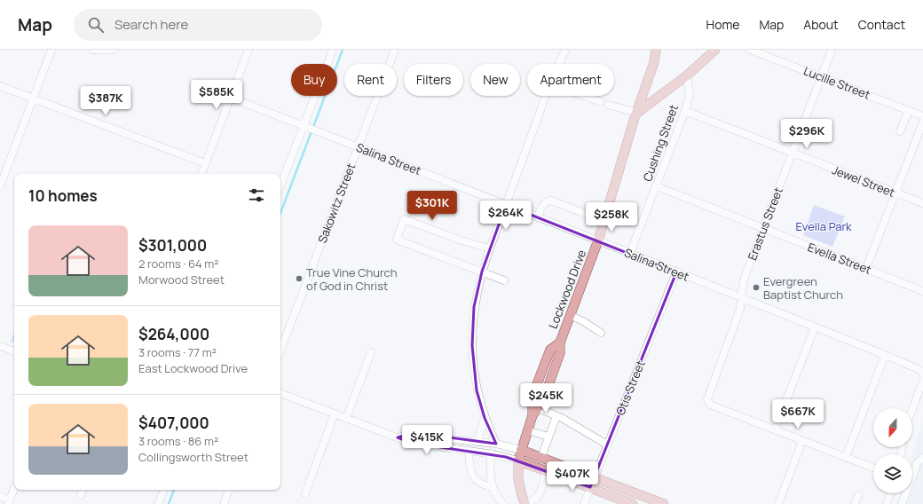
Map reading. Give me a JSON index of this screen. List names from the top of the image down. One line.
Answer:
{"streets":{"main road":["Lockwood Drive"],"street":["Lucille Street","Cushing Street","Salina Street","Jewel Street","Sakowitz Street","Erastus Street","Evella Street","Otis Street"]},"crossings":[["Lucille Street","Erastus Street"],["Cushing Street","Salina Street"],["Cushing Street","Jewel Street"],["Cushing Street","Evella Street"],["Salina Street","Sakowitz Street"],["Salina Street","Erastus Street"],["Salina Street","Lockwood Drive"],["Salina Street","Otis Street"],["Jewel Street","Erastus Street"],["Erastus Street","Evella Street"]],"parks":["Evella Park"],"places":["True Vine Church of God in Christ","Evergreen Baptist Church"],"north":"bottom","page":{"header":"Map","search":"Search here","nav":["Home","Map","About","Contact"],"chip":["Buy","Rent","Filters","New","Apartment"],"price":["$585K","$387K","$296K","$301K","$264K","$258K","$245K","$667K","$415K","$407K"],"heading":"10 homes","list":[{"name":"$301,000","note":"2 rooms · 64 m² · Morwood Street"},{"name":"$264,000","note":"3 rooms · 77 m² · East Lockwood Drive"},{"name":"$407,000","note":"3 rooms · 86 m² · Collingsworth Street"}]}}
